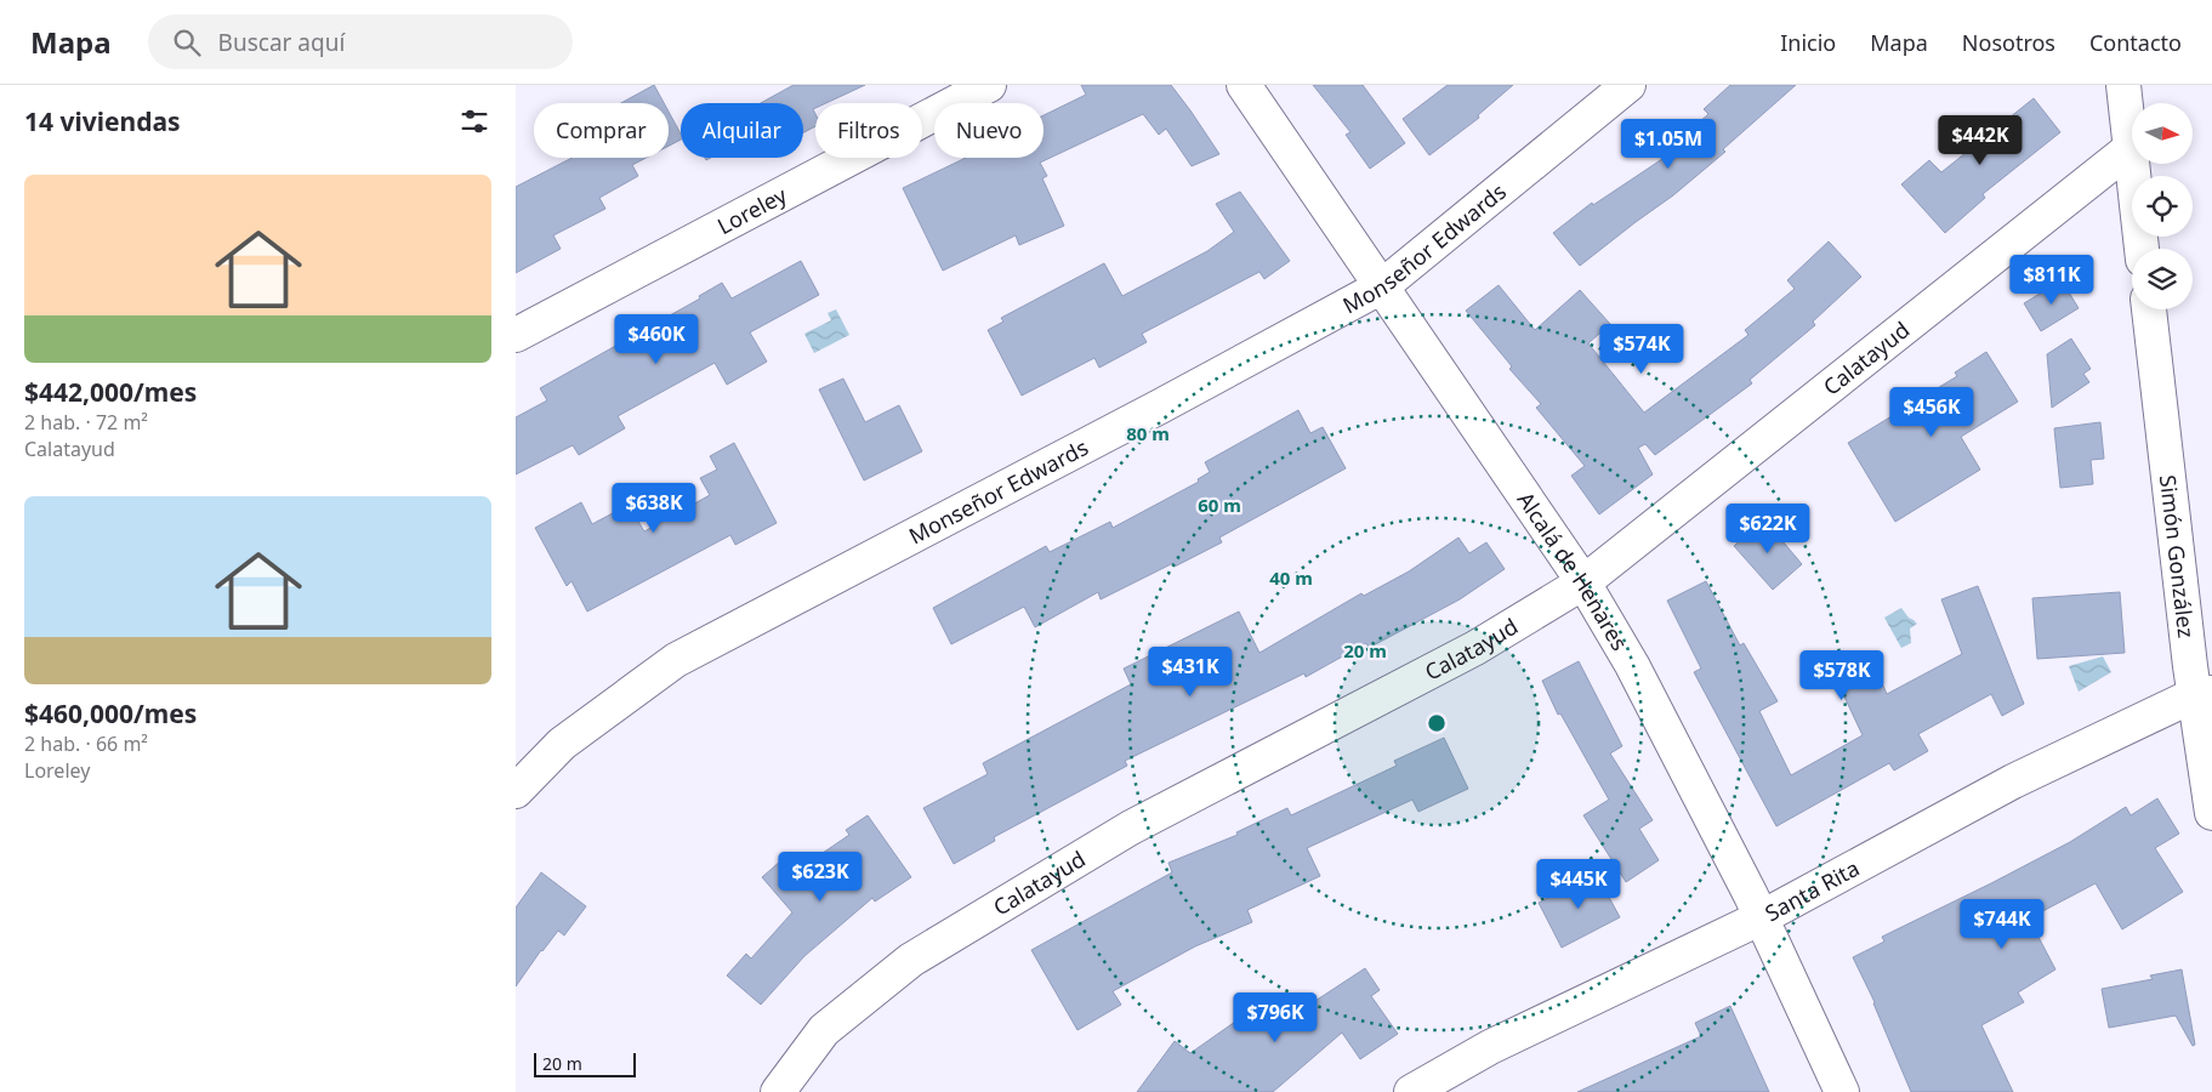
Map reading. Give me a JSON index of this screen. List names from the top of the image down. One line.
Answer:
{"streets":{"street":["Loreley","Monseñor Edwards","Calatayud","Simón González","Alcalá de Henares","Santa Rita"]},"crossings":[["Monseñor Edwards","Alcalá de Henares"],["Calatayud","Alcalá de Henares"],["Simón González","Santa Rita"],["Alcalá de Henares","Santa Rita"]],"scale_bar":"20 m","north":"right","page":{"header":"Mapa","search":"Buscar aquí","nav":["Inicio","Mapa","Nosotros","Contacto"],"heading":"14 viviendas","chip":["Comprar","Alquilar","Filtros","Nuevo"],"price":["$442K","$1.05M","$811K","$460K","$574K","$456K","$638K","$622K","$431K","$578K","$623K","$445K","$744K","$796K"],"list":[{"name":"$442,000/mes","note":"2 hab. · 72 m² · Calatayud"},{"name":"$460,000/mes","note":"2 hab. · 66 m² · Loreley"}],"scale":"20 m"},"rings":["80 m","60 m","40 m","20 m"]}
